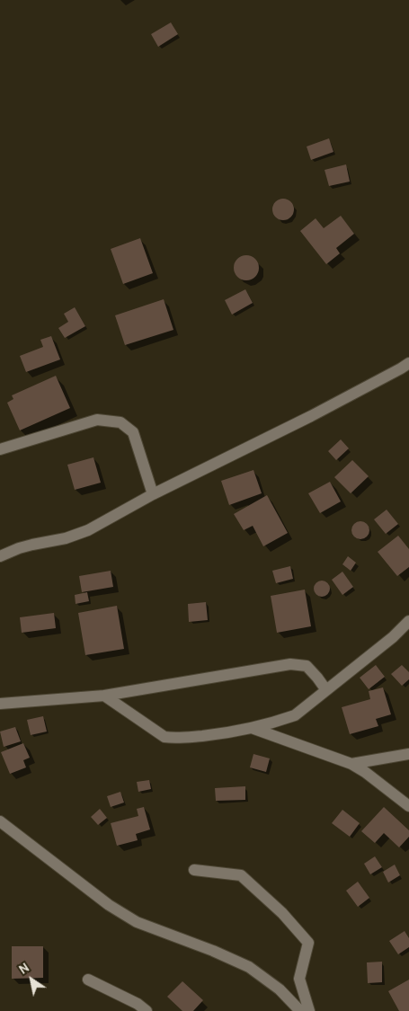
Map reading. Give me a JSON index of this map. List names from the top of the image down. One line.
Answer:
{"north":"top left"}
